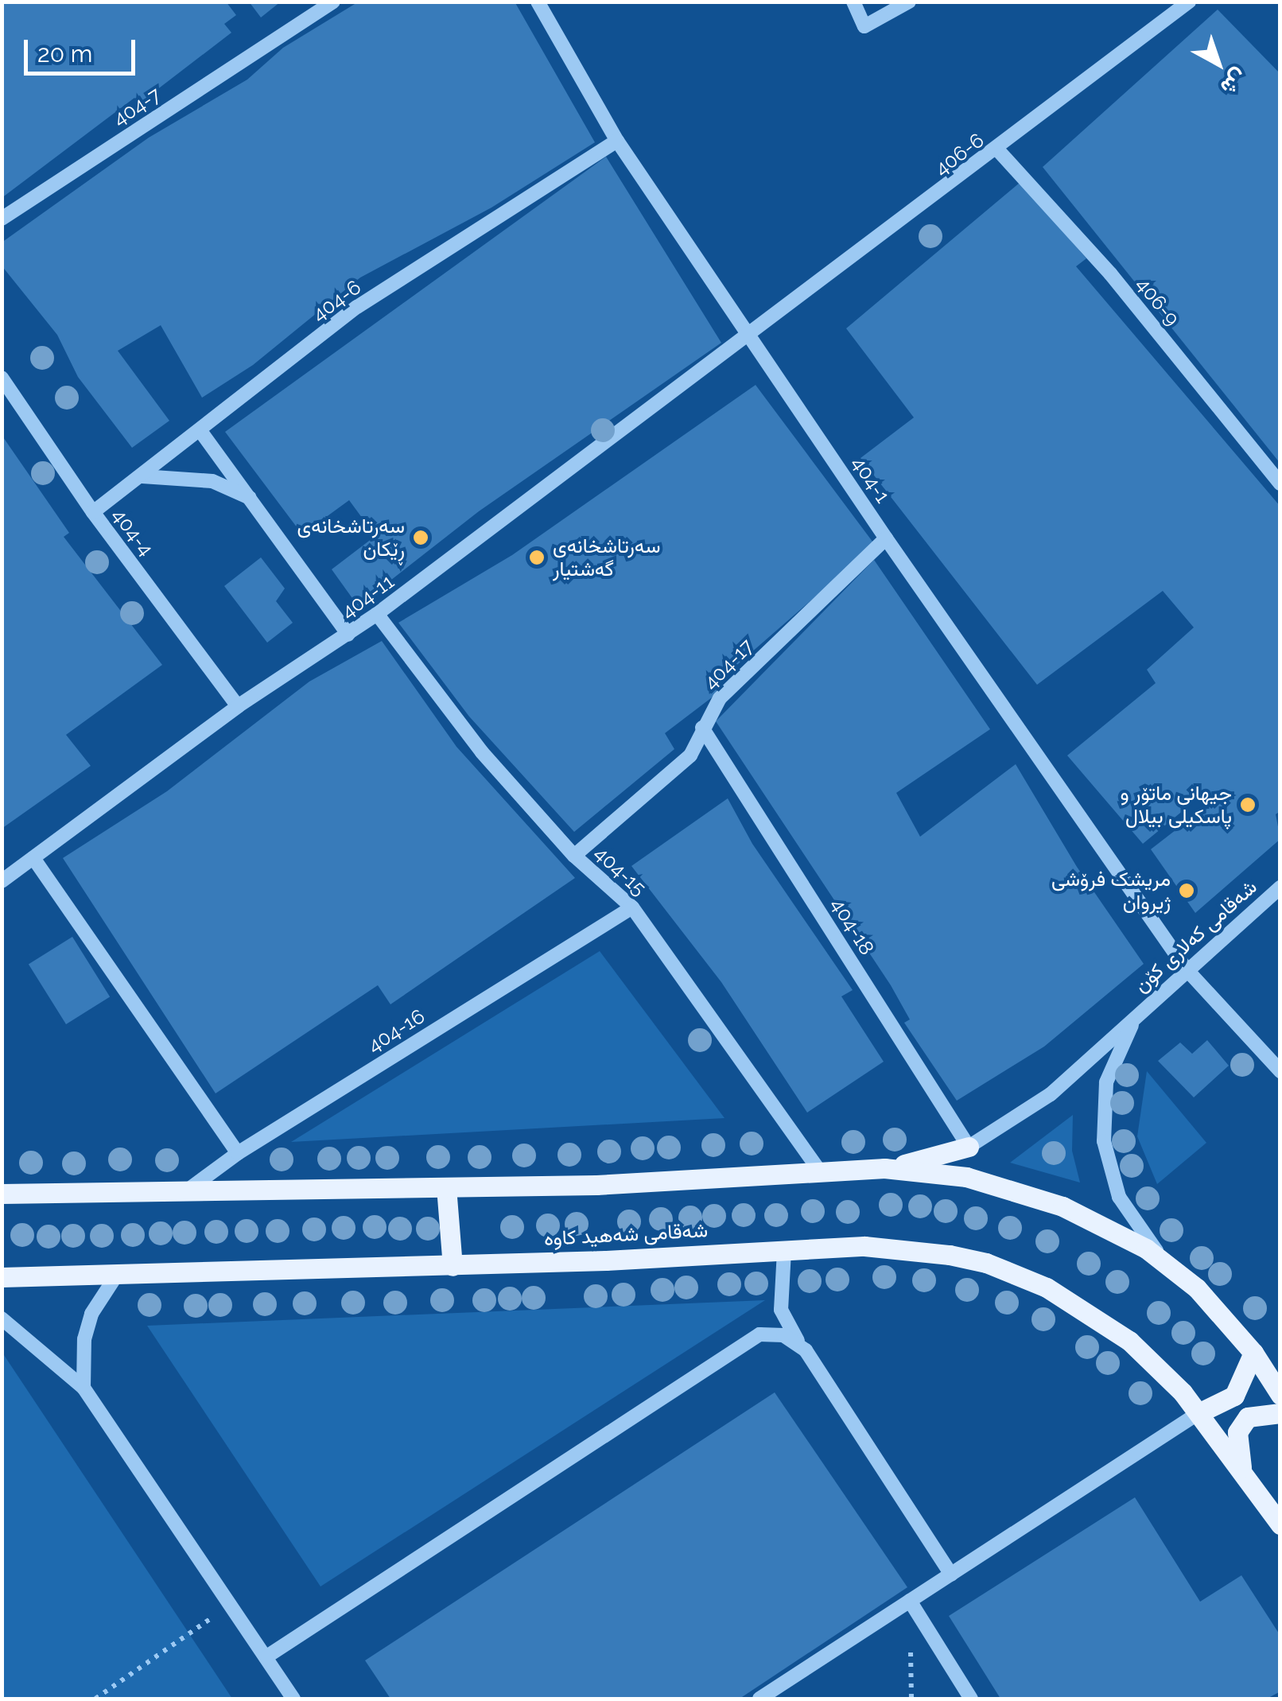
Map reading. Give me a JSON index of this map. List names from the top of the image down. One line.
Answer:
{"streets":{"main road":["شەقامی شەهید کاوە"],"street":["404-7","406-6","404-6","406-9","404-1","404-4","404-11","404-17","404-15","404-18","شەقامی کەلاری کۆن","404-16"]},"crossings":[["406-6","406-9"],["406-6","404-1"],["406-6","404-11"],["404-6","404-1"],["404-6","404-4"],["404-1","404-11"],["404-1","404-17"],["404-1","شەقامی کەلاری کۆن"],["404-4","404-11"],["404-11","404-15"],["404-17","404-15"],["404-17","404-18"],["404-15","404-16"],["404-18","شەقامی کەلاری کۆن"]],"places":["سەرتاشخانەی ڕێکان","سەرتاشخانەی گەشتیار","جیهانی ماتۆر و پاسکیلی بیلال","مریشک فرۆشی ژیروان"],"scale_bar":"20 m","north":"bottom right"}
